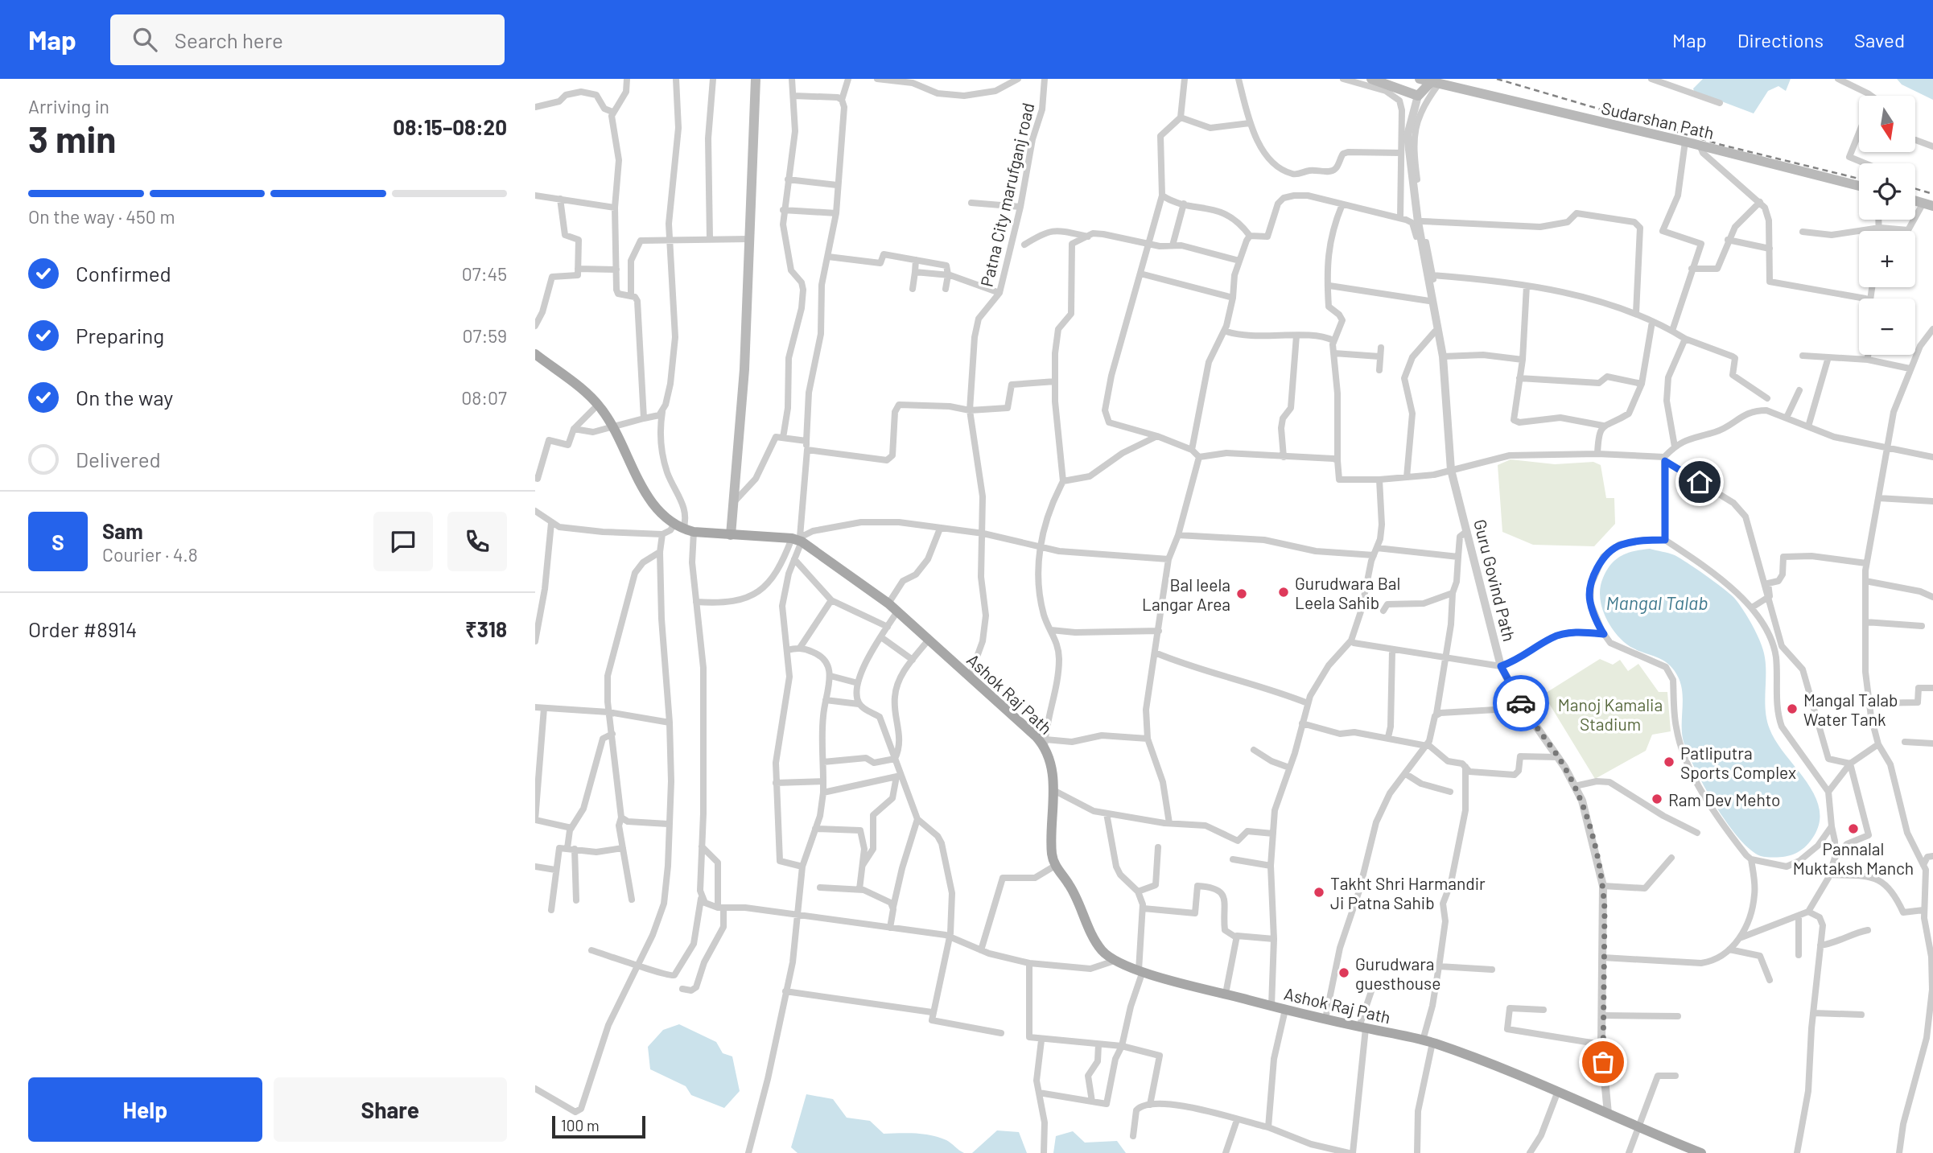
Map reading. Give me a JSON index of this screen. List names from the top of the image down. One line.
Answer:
{"streets":{"main road":["Sudarshan Path","Ashok Raj Path"],"street":["Patna City marufganj road","Guru Govind Path"]},"crossings":[["Patna City marufganj road","Ashok Raj Path"],["Guru Govind Path","Ashok Raj Path"]],"water":["Mangal Talab"],"parks":["Manoj Kamalia Stadium"],"places":["Gurudwara Bal Leela Sahib","Bal leela Langar Area","Mangal Talab Water Tank","Patliputra Sports Complex","Ram Dev Mehto","Pannalal Muktaksh Manch","Takht Shri Harmandir Ji Patna Sahib","Gurudwara guesthouse"],"scale_bar":"100 m","north":"bottom","page":{"header":"Map","search":"Search here","nav":["Map","Directions","Saved"],"heading":["3 min","Arriving in","08:15–08:20"],"panel":["Sam","Courier · 4.8","Order #8914","₹318"],"map_buttons":["+","−"],"bar":"On the way · 450 m","list":[["Confirmed","07:45"],["Preparing","07:59"],["On the way","08:07"],"Delivered"],"round":"S","buttons":["Help","Share"],"scale":"100 m"}}
